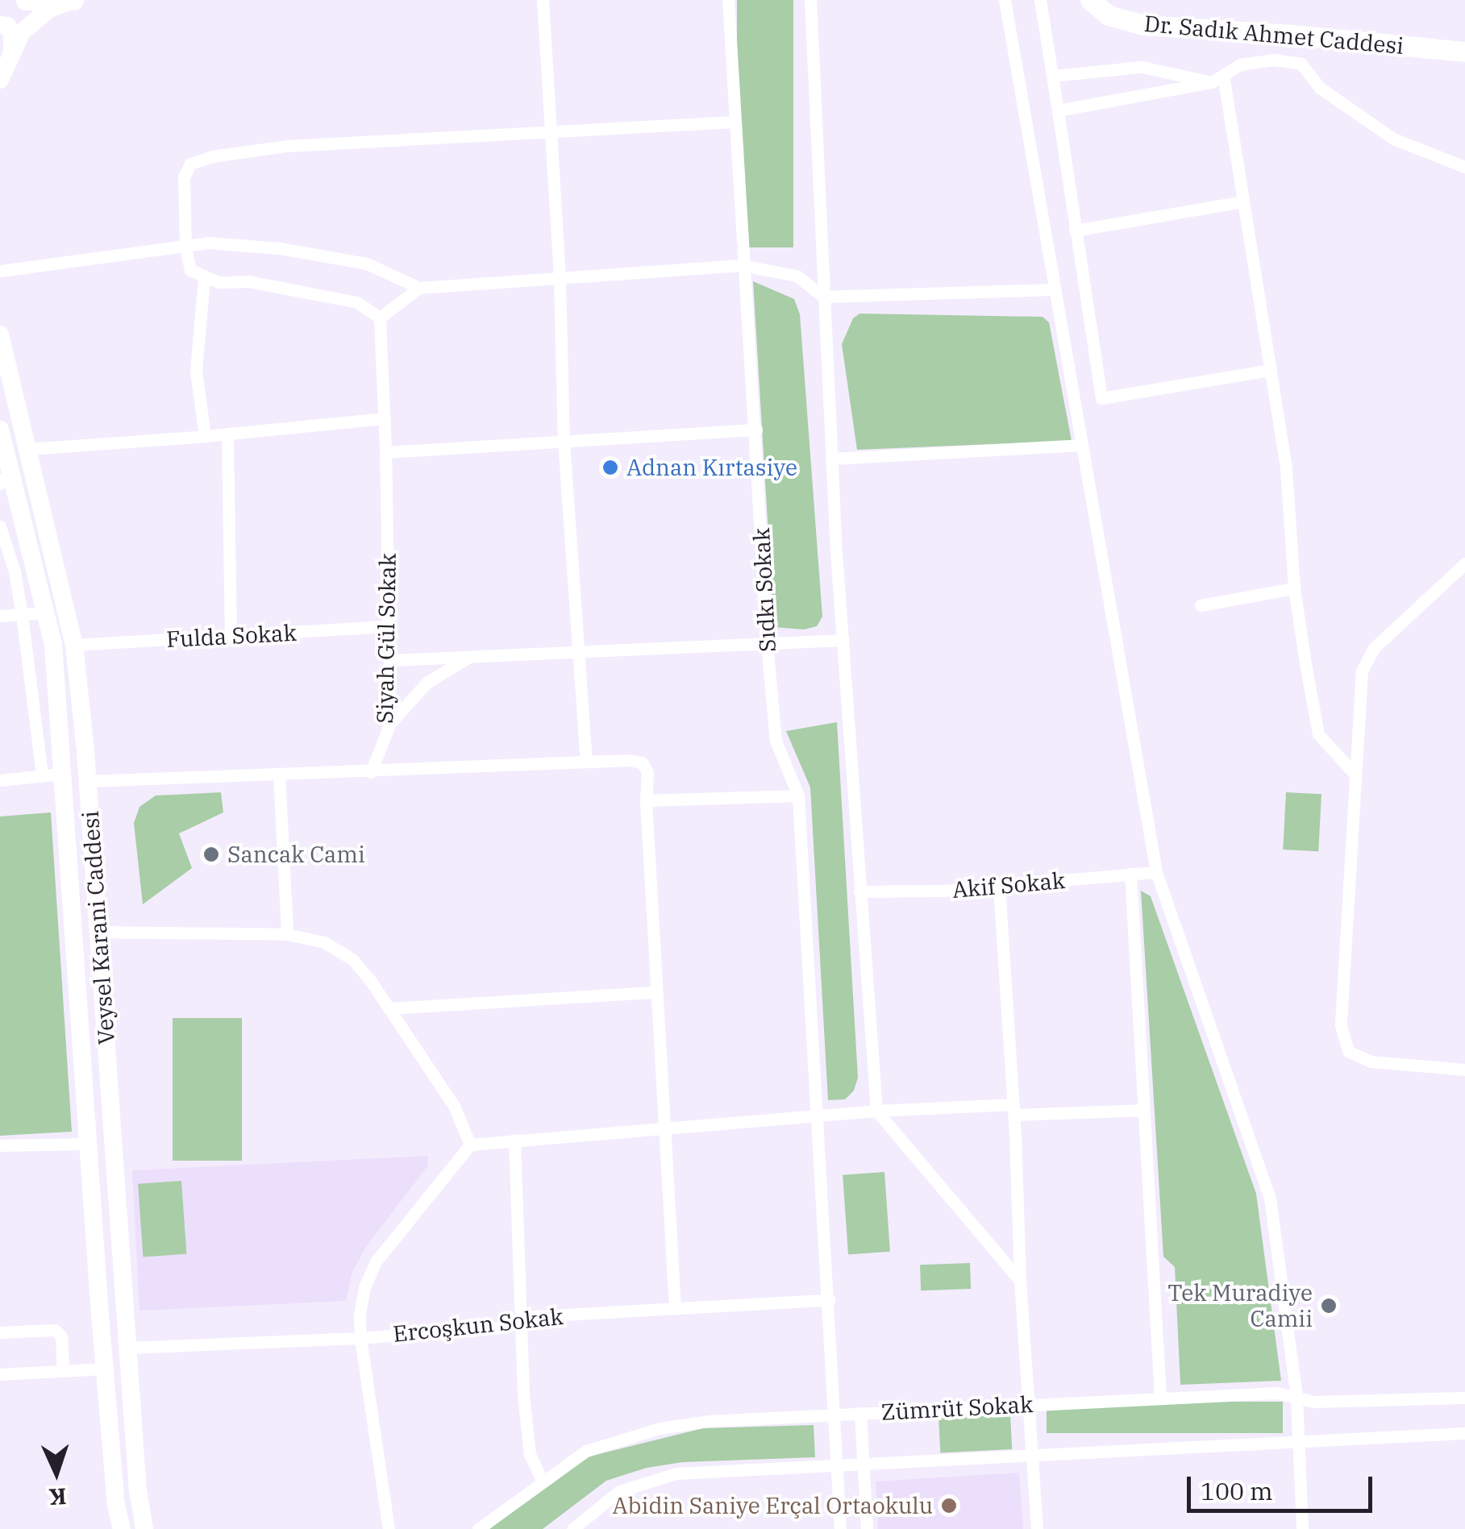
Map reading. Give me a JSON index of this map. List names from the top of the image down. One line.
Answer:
{"streets":{"main road":["Dr. Sadık Ahmet Caddesi","Veysel Karani Caddesi"],"street":["Sıdkı Sokak","Fulda Sokak","Siyah Gül Sokak","Akif Sokak","Ercoşkun Sokak","Zümrüt Sokak"]},"crossings":[["Sıdkı Sokak","Ercoşkun Sokak"],["Sıdkı Sokak","Zümrüt Sokak"],["Fulda Sokak","Siyah Gül Sokak"],["Fulda Sokak","Veysel Karani Caddesi"],["Veysel Karani Caddesi","Ercoşkun Sokak"]],"places":["Adnan Kırtasiye","Sancak Cami","Tek Muradiye Camii","Abidin Saniye Erçal Ortaokulu"],"scale_bar":"100 m","north":"bottom"}
